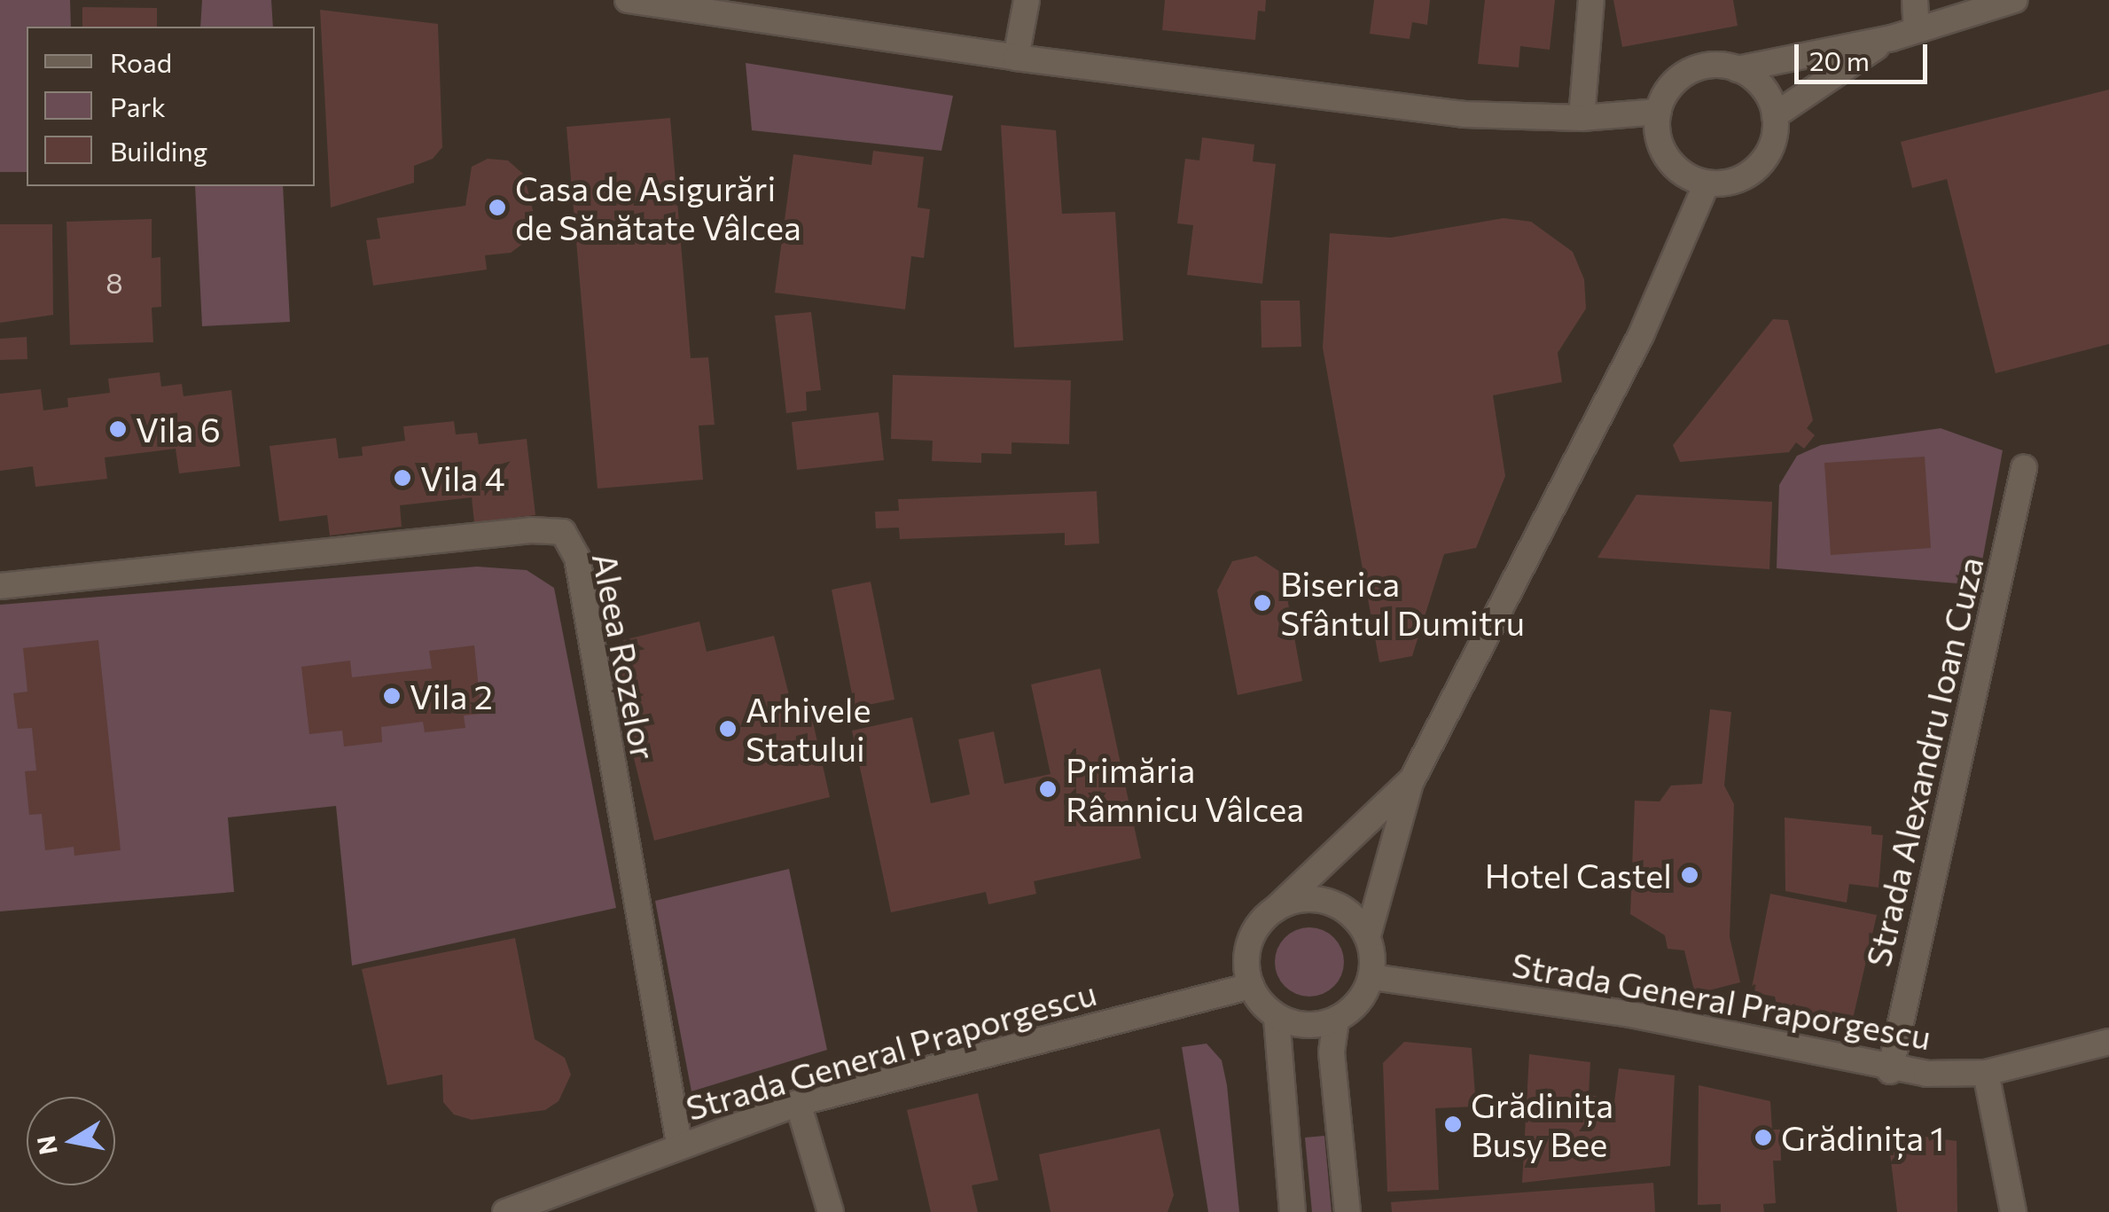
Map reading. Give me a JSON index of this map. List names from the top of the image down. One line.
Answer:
{"streets":{"street":["Aleea Rozelor","Strada Alexandru Ioan Cuza","Strada General Praporgescu"]},"crossings":[["Aleea Rozelor","Strada General Praporgescu"],["Strada Alexandru Ioan Cuza","Strada General Praporgescu"]],"places":["Casa de Asigurări de Sănătate Vâlcea","Vila 6","Vila 4","Biserica Sfântul Dumitru","Vila 2","Arhivele Statului","Primăria Râmnicu Vâlcea","Hotel Castel","Grădinița Busy Bee","Grădinița 1"],"house_numbers":["8"],"legend":["Road","Park","Building"],"scale_bar":"20 m","north":"left"}
